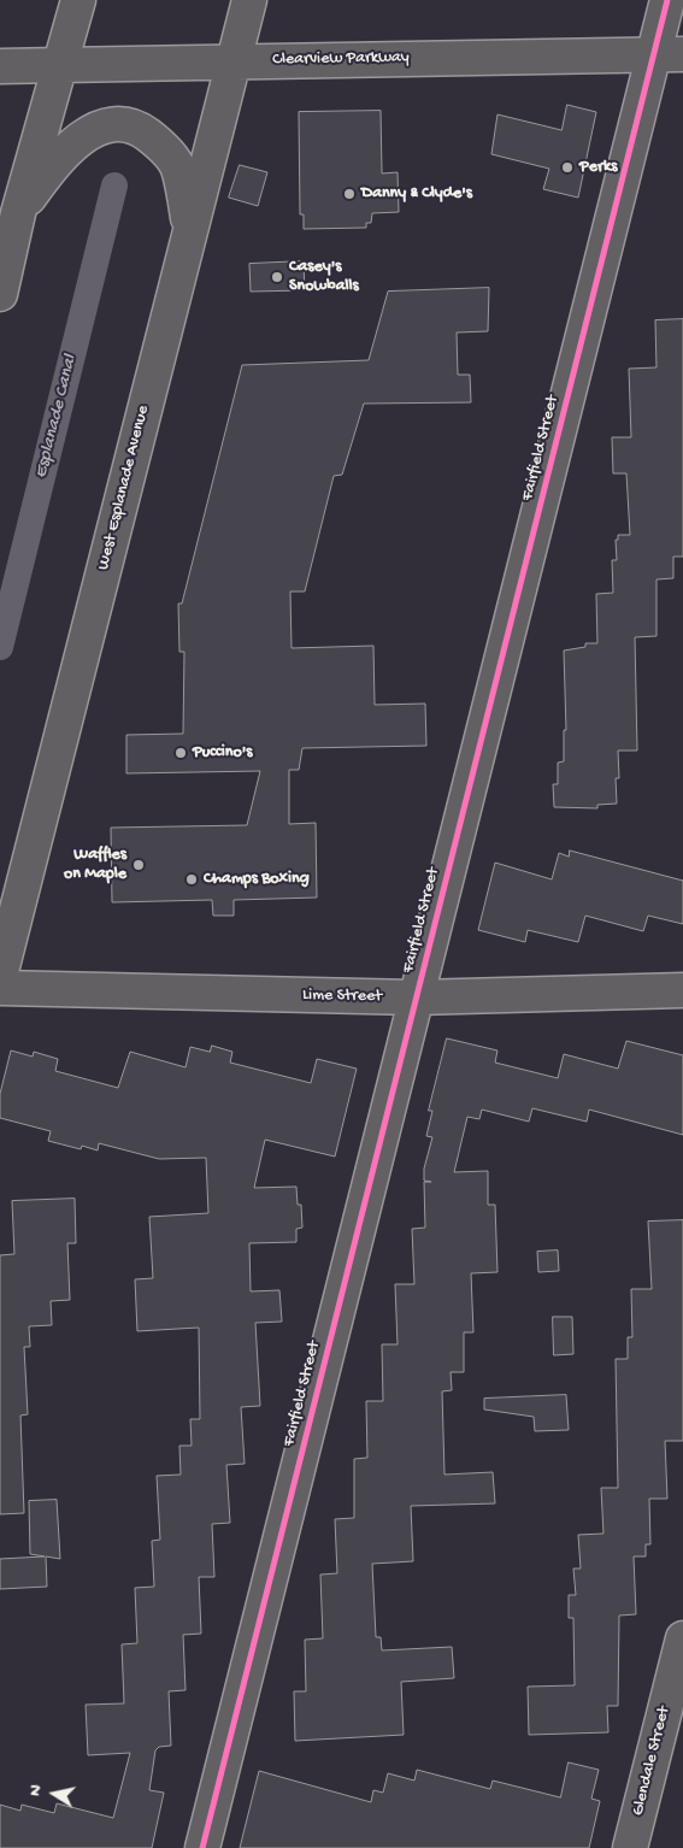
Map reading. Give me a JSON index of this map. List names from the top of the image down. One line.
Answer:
{"streets":{"street":["Clearview Parkway","Fairfield Street","West Esplanade Avenue","Lime Street","Glendale Street"]},"crossings":[["Clearview Parkway","Fairfield Street"],["Clearview Parkway","West Esplanade Avenue"],["Fairfield Street","Lime Street"]],"water":["Esplanade Canal"],"places":["Perks","Danny & Clyde's","Casey's Snowballs","Puccino's","Waffles on Maple","Champs Boxing"],"north":"left"}
